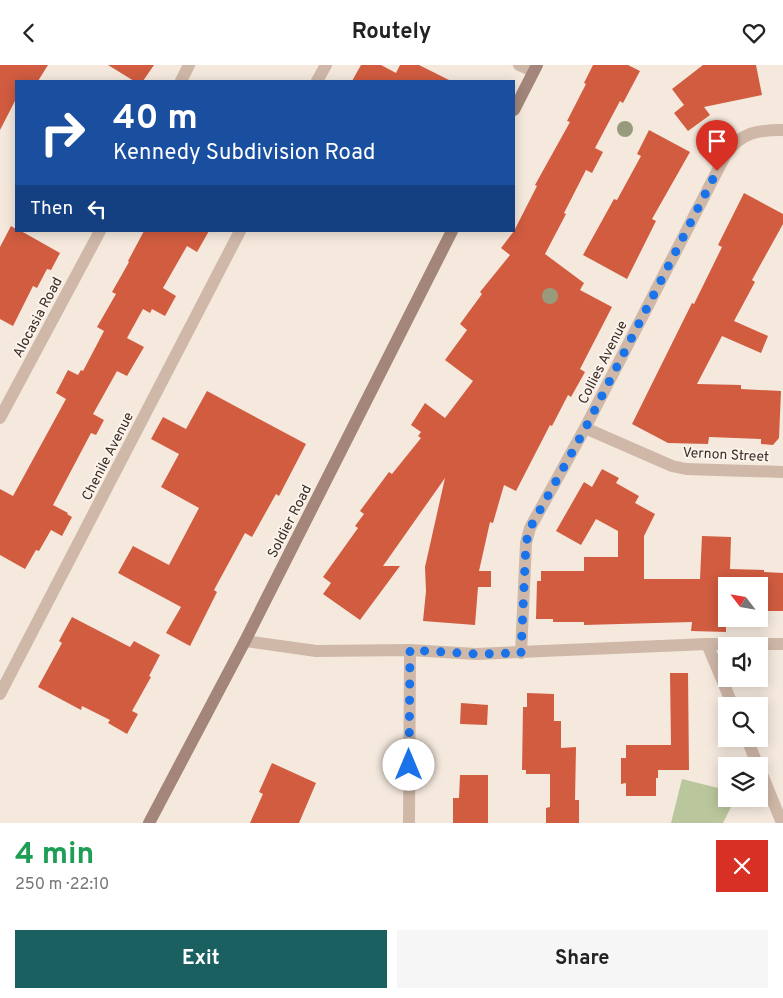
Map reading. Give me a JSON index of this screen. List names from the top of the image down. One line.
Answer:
{"streets":{"main road":["Soldier Road"],"street":["Alocasia Road","Collies Avenue","Vernon Street","Chenile Avenue"]},"crossings":[["Collies Avenue","Vernon Street"]],"north":"top left","page":{"header":"Routely","turn":["40 m","Kennedy Subdivision Road"],"then":"Then","heading":["4 min","250 m · 22:10"],"buttons":["Exit","Share"]}}
